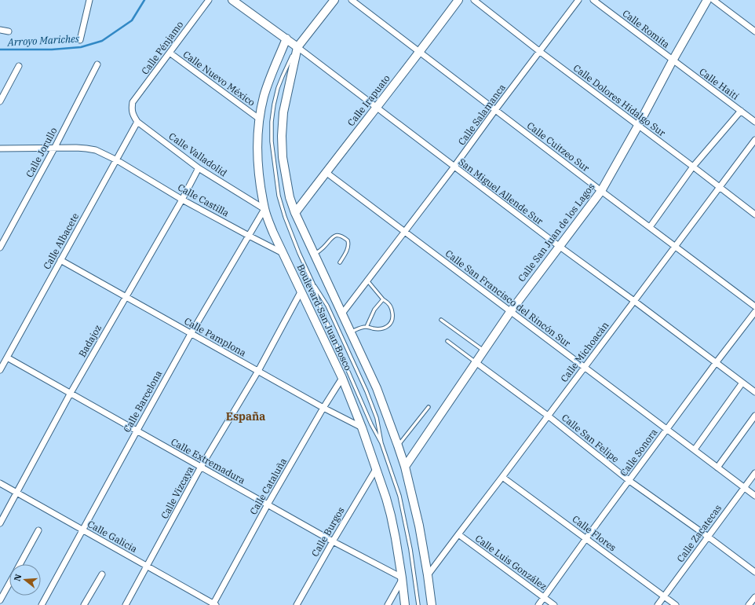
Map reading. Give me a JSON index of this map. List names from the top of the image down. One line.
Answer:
{"streets":{"street":["Calle Romita","Calle Pénjamo","Calle Nuevo México","Calle Haití","Calle Irapuato","Calle Dolores Hidalgo Sur","Calle Salamanca","Calle Cuitzeo Sur","Calle Jorullo","Calle Valladolid","San Miguel Allende Sur","Calle Castilla","Calle San Juan de los Lagos","Calle Albacete","Calle San Francisco del Rincón Sur","Boulevard San Juan Bosco","Calle Pamplona","Badajoz","Calle Michoacán","Calle Barcelona","Calle San Felipe","Calle Sonora","Calle Extremadura","Calle Cataluña","Calle Vizcaya","Calle Burgos","Calle Flores","Calle Zacatecas","Calle Galicia","Calle Luis González"]},"crossings":[["Calle Romita","Calle Haití"],["Calle Romita","Calle San Juan de los Lagos"],["Calle Pénjamo","Calle Nuevo México"],["Calle Pénjamo","Calle Valladolid"],["Calle Pénjamo","Calle Albacete"],["Calle Nuevo México","Boulevard San Juan Bosco"],["Calle Haití","Calle San Juan de los Lagos"],["Calle Irapuato","Calle Cuitzeo Sur"],["Calle Irapuato","San Miguel Allende Sur"],["Calle Irapuato","Calle San Francisco del Rincón Sur"],["Calle Irapuato","Boulevard San Juan Bosco"],["Calle Dolores Hidalgo Sur","Calle Salamanca"],["Calle Dolores Hidalgo Sur","Calle San Juan de los Lagos"],["Calle Dolores Hidalgo Sur","Calle Michoacán"],["Calle Salamanca","Calle Cuitzeo Sur"],["Calle Salamanca","San Miguel Allende Sur"],["Calle Salamanca","Calle San Francisco del Rincón Sur"],["Calle Salamanca","Boulevard San Juan Bosco"],["Calle Cuitzeo Sur","Calle San Juan de los Lagos"],["Calle Cuitzeo Sur","Calle Michoacán"],["Calle Jorullo","Calle Castilla"],["Calle Valladolid","Calle Albacete"],["Calle Valladolid","Boulevard San Juan Bosco"],["Calle Valladolid","Badajoz"],["Calle Valladolid","Calle Barcelona"],["San Miguel Allende Sur","Calle San Juan de los Lagos"],["San Miguel Allende Sur","Boulevard San Juan Bosco"],["San Miguel Allende Sur","Calle Michoacán"],["San Miguel Allende Sur","Calle Sonora"],["Calle Castilla","Calle Albacete"],["Calle Castilla","Boulevard San Juan Bosco"],["Calle Castilla","Badajoz"],["Calle Castilla","Calle Barcelona"],["Calle San Juan de los Lagos","Calle San Francisco del Rincón Sur"],["Calle San Juan de los Lagos","Boulevard San Juan Bosco"],["Calle San Juan de los Lagos","Calle San Felipe"],["Calle Albacete","Calle Pamplona"],["Calle Albacete","Calle Extremadura"],["Calle San Francisco del Rincón Sur","Calle Michoacán"],["Calle San Francisco del Rincón Sur","Calle Sonora"],["Calle San Francisco del Rincón Sur","Calle Zacatecas"],["Boulevard San Juan Bosco","Calle Pamplona"],["Boulevard San Juan Bosco","Calle Michoacán"],["Boulevard San Juan Bosco","Calle Barcelona"],["Boulevard San Juan Bosco","Calle Extremadura"],["Boulevard San Juan Bosco","Calle Cataluña"],["Boulevard San Juan Bosco","Calle Vizcaya"],["Boulevard San Juan Bosco","Calle Burgos"],["Calle Pamplona","Badajoz"],["Calle Pamplona","Calle Barcelona"],["Calle Pamplona","Calle Cataluña"],["Calle Pamplona","Calle Vizcaya"],["Badajoz","Calle Extremadura"],["Badajoz","Calle Galicia"],["Calle Michoacán","Calle San Felipe"],["Calle Michoacán","Calle Flores"],["Calle Michoacán","Calle Luis González"],["Calle Barcelona","Calle Extremadura"],["Calle Barcelona","Calle Galicia"],["Calle San Felipe","Calle Sonora"],["Calle San Felipe","Calle Zacatecas"],["Calle Sonora","Calle Flores"],["Calle Sonora","Calle Luis González"],["Calle Extremadura","Calle Cataluña"],["Calle Extremadura","Calle Vizcaya"],["Calle Extremadura","Calle Burgos"],["Calle Cataluña","Calle Galicia"],["Calle Vizcaya","Calle Galicia"],["Calle Flores","Calle Zacatecas"]],"districts":["España"],"water":["Arroyo Mariches"],"north":"left"}
